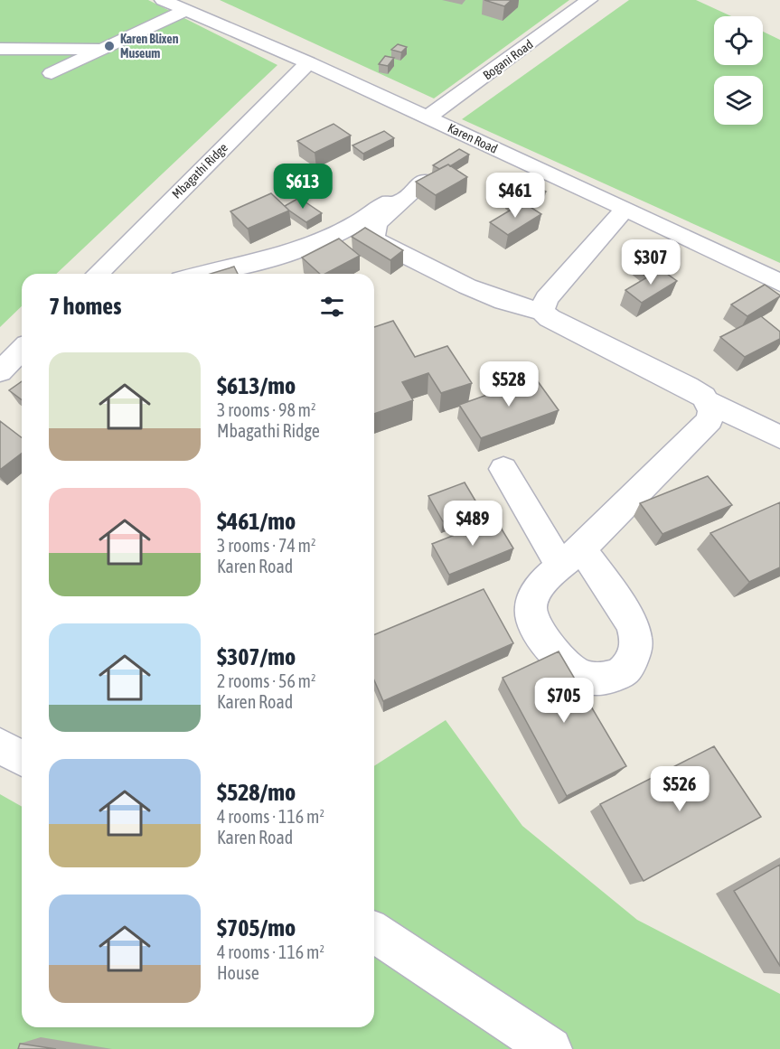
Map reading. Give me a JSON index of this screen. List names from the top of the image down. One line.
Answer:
{"streets":{"street":["Bogani Road","Karen Road","Mbagathi Ridge"]},"crossings":[["Bogani Road","Karen Road"],["Karen Road","Mbagathi Ridge"]],"places":["Karen Blixen Museum"],"page":{"price":["$613","$461","$307","$528","$489","$705","$526"],"heading":"7 homes","list":[{"name":"$613/mo","note":"3 rooms · 98 m² · Mbagathi Ridge"},{"name":"$461/mo","note":"3 rooms · 74 m² · Karen Road"},{"name":"$307/mo","note":"2 rooms · 56 m² · Karen Road"},{"name":"$528/mo","note":"4 rooms · 116 m² · Karen Road"},{"name":"$705/mo","note":"4 rooms · 116 m² · House"}]}}
